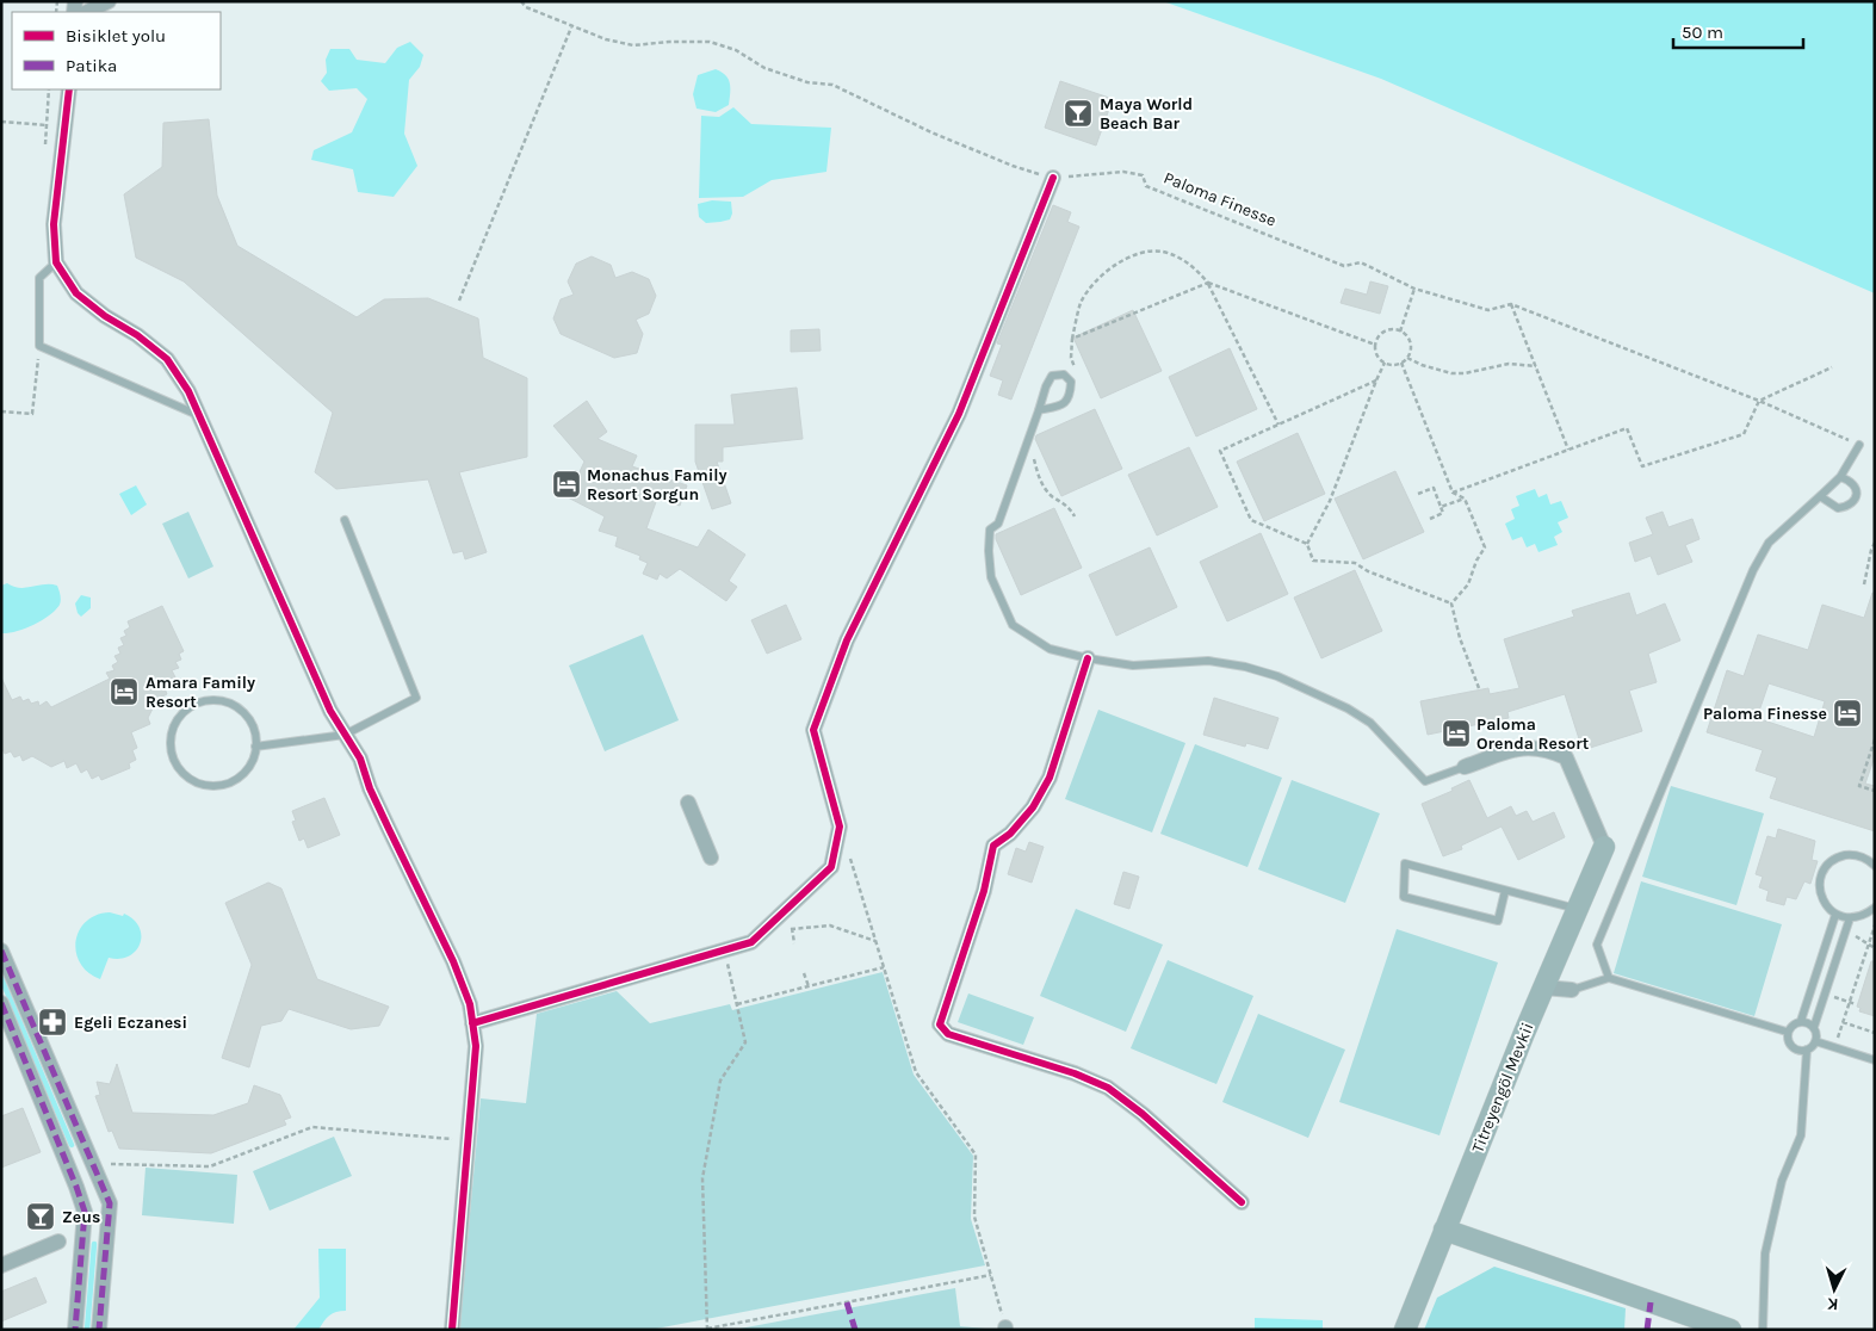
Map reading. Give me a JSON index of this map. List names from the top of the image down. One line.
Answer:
{"streets":{"street":["Titreyengöl Mevkii"],"path":["Paloma Finesse"]},"places":{"bar":["Maya World Beach Bar","Zeus"],"hotel":["Monachus Family Resort Sorgun","Amara Family Resort","Paloma Finesse","Paloma Orenda Resort"],"pharmacy":["Egeli Eczanesi"]},"legend":["Bisiklet yolu","Patika"],"scale_bar":"50 m","north":"bottom"}
